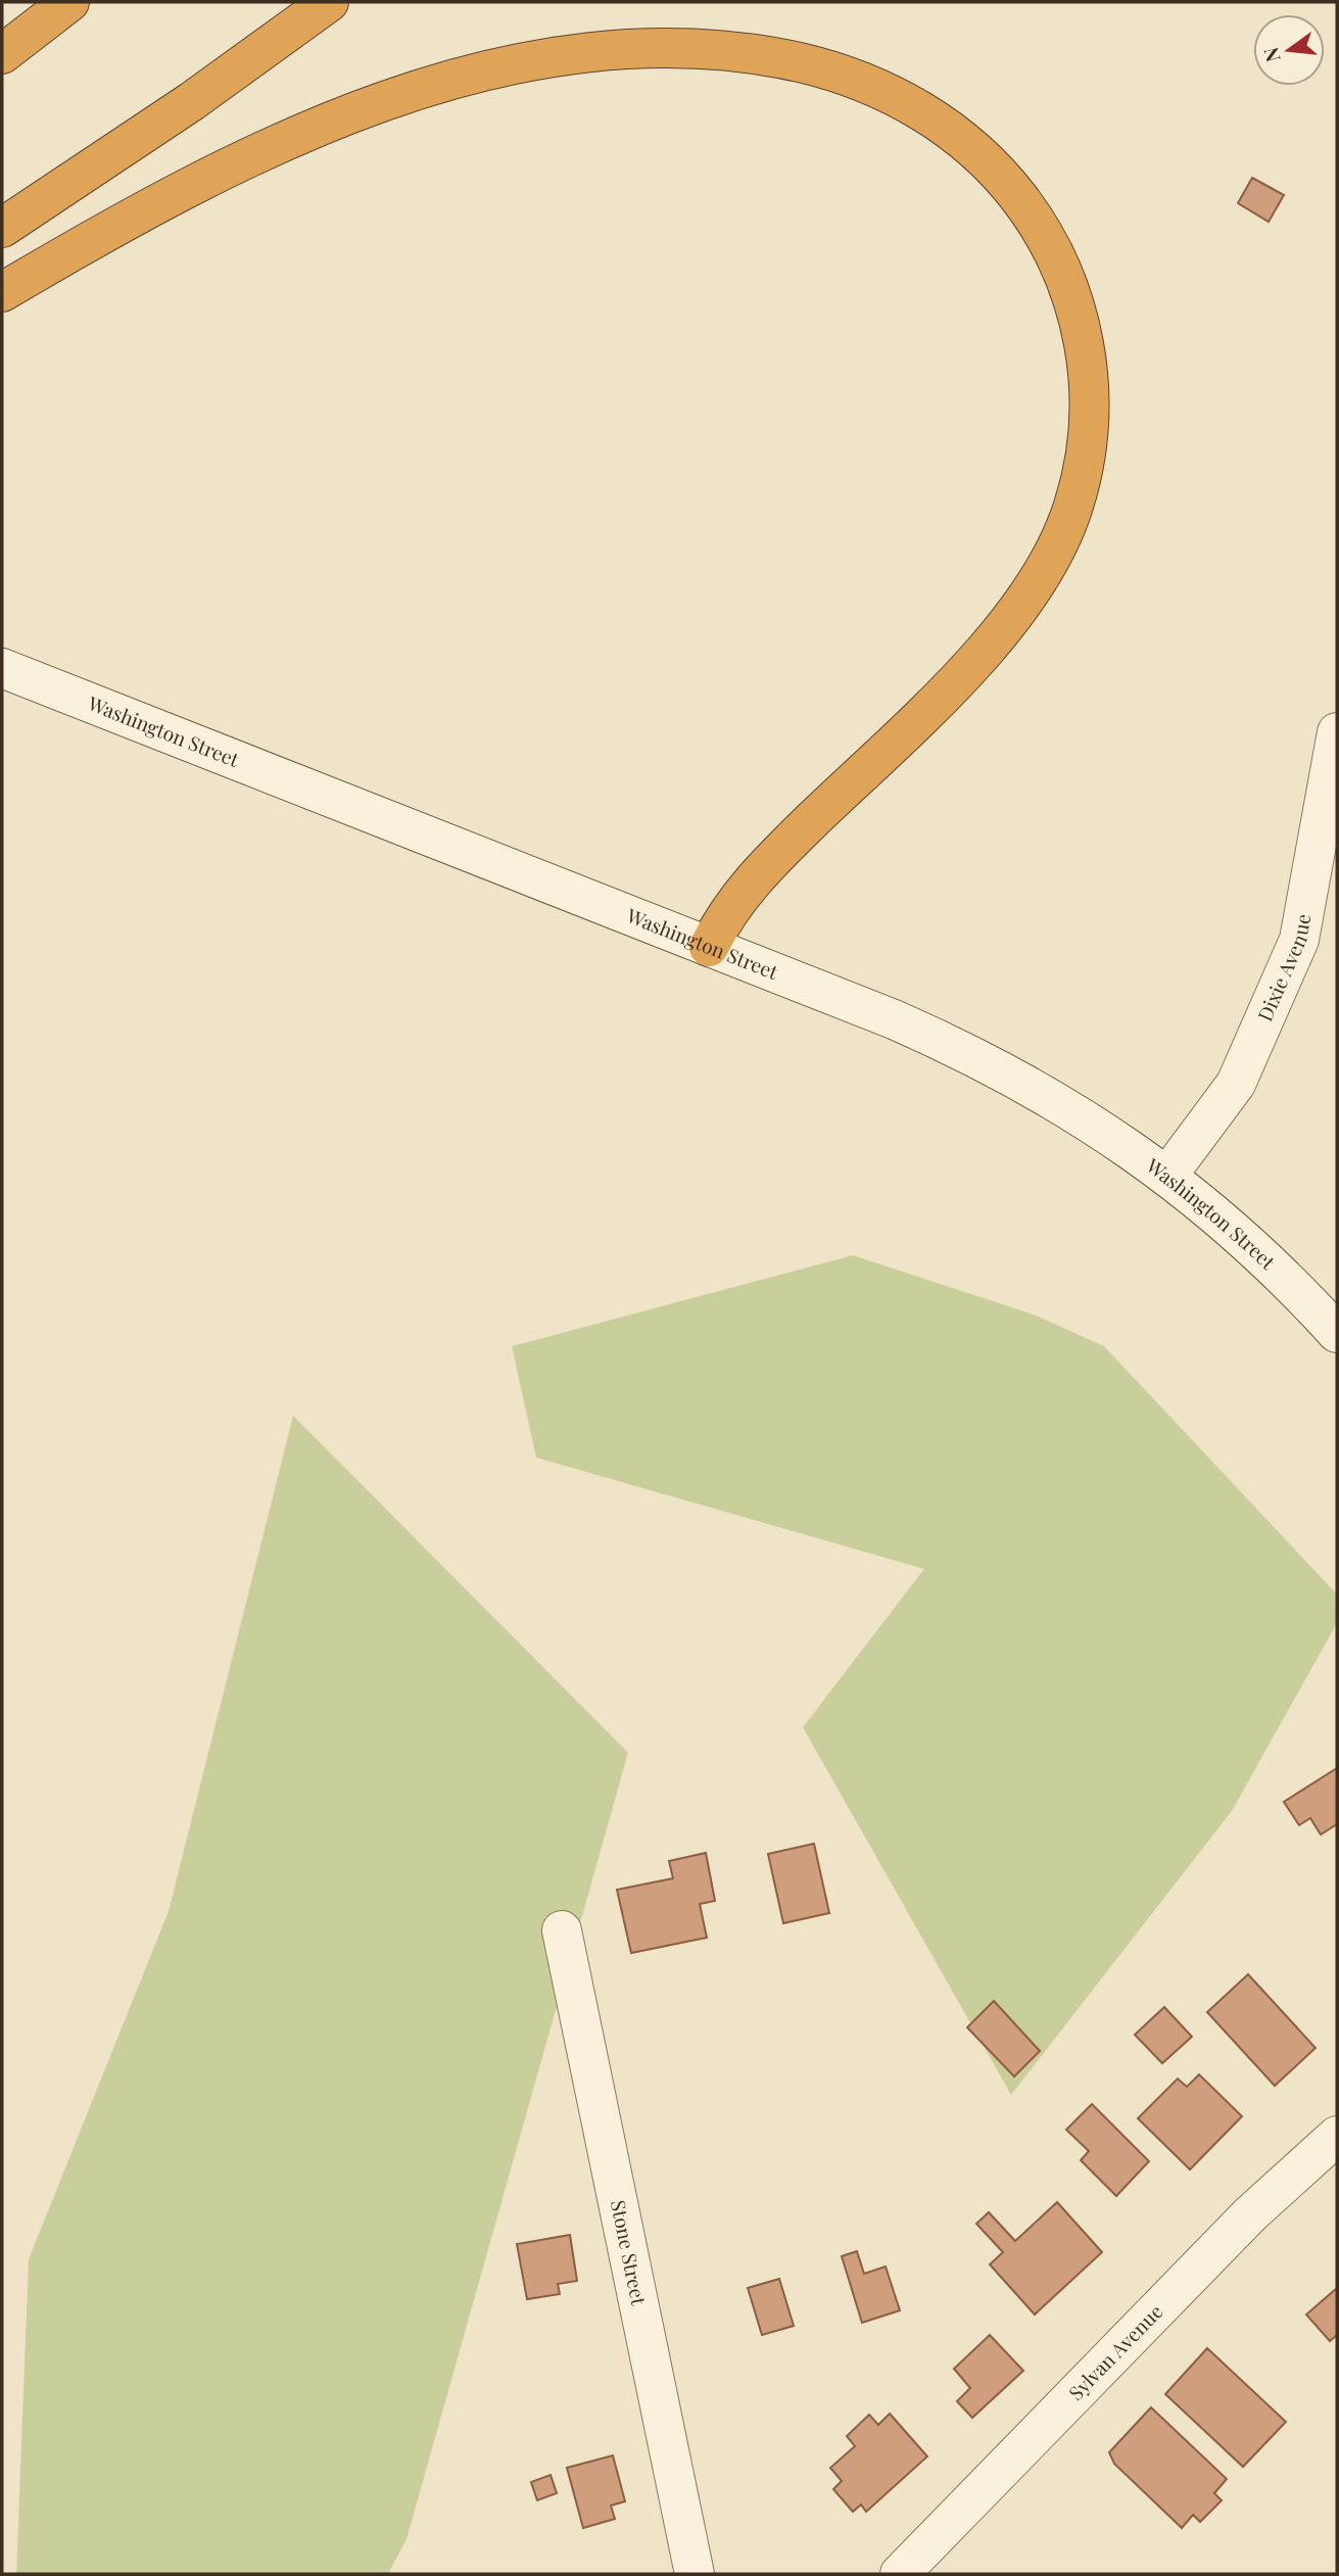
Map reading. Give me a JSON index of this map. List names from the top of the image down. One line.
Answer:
{"streets":{"street":["Washington Street","Dixie Avenue","Stone Street","Sylvan Avenue"]},"crossings":[["Washington Street","Dixie Avenue"]],"north":"left"}
